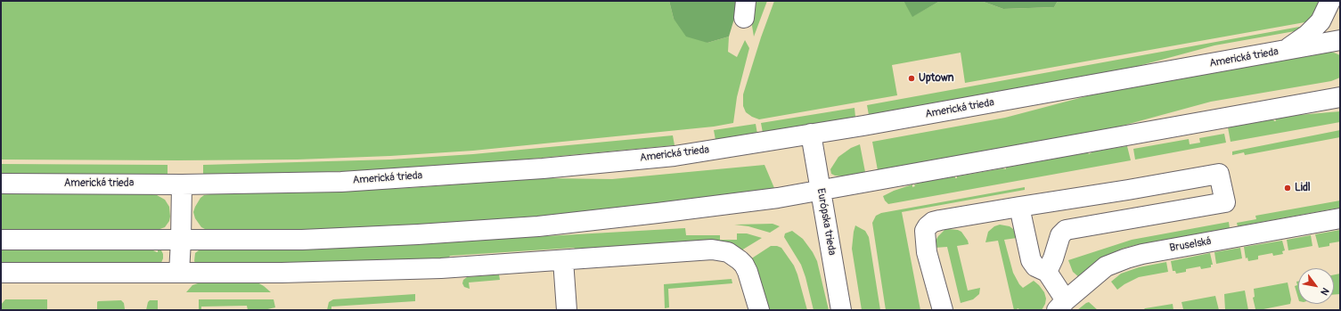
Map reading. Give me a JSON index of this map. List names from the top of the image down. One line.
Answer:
{"streets":{"street":["Americká trieda","Európska trieda","Bruselská"]},"crossings":[["Americká trieda","Európska trieda"]],"places":["Uptown","Lidl"],"north":"bottom right"}
